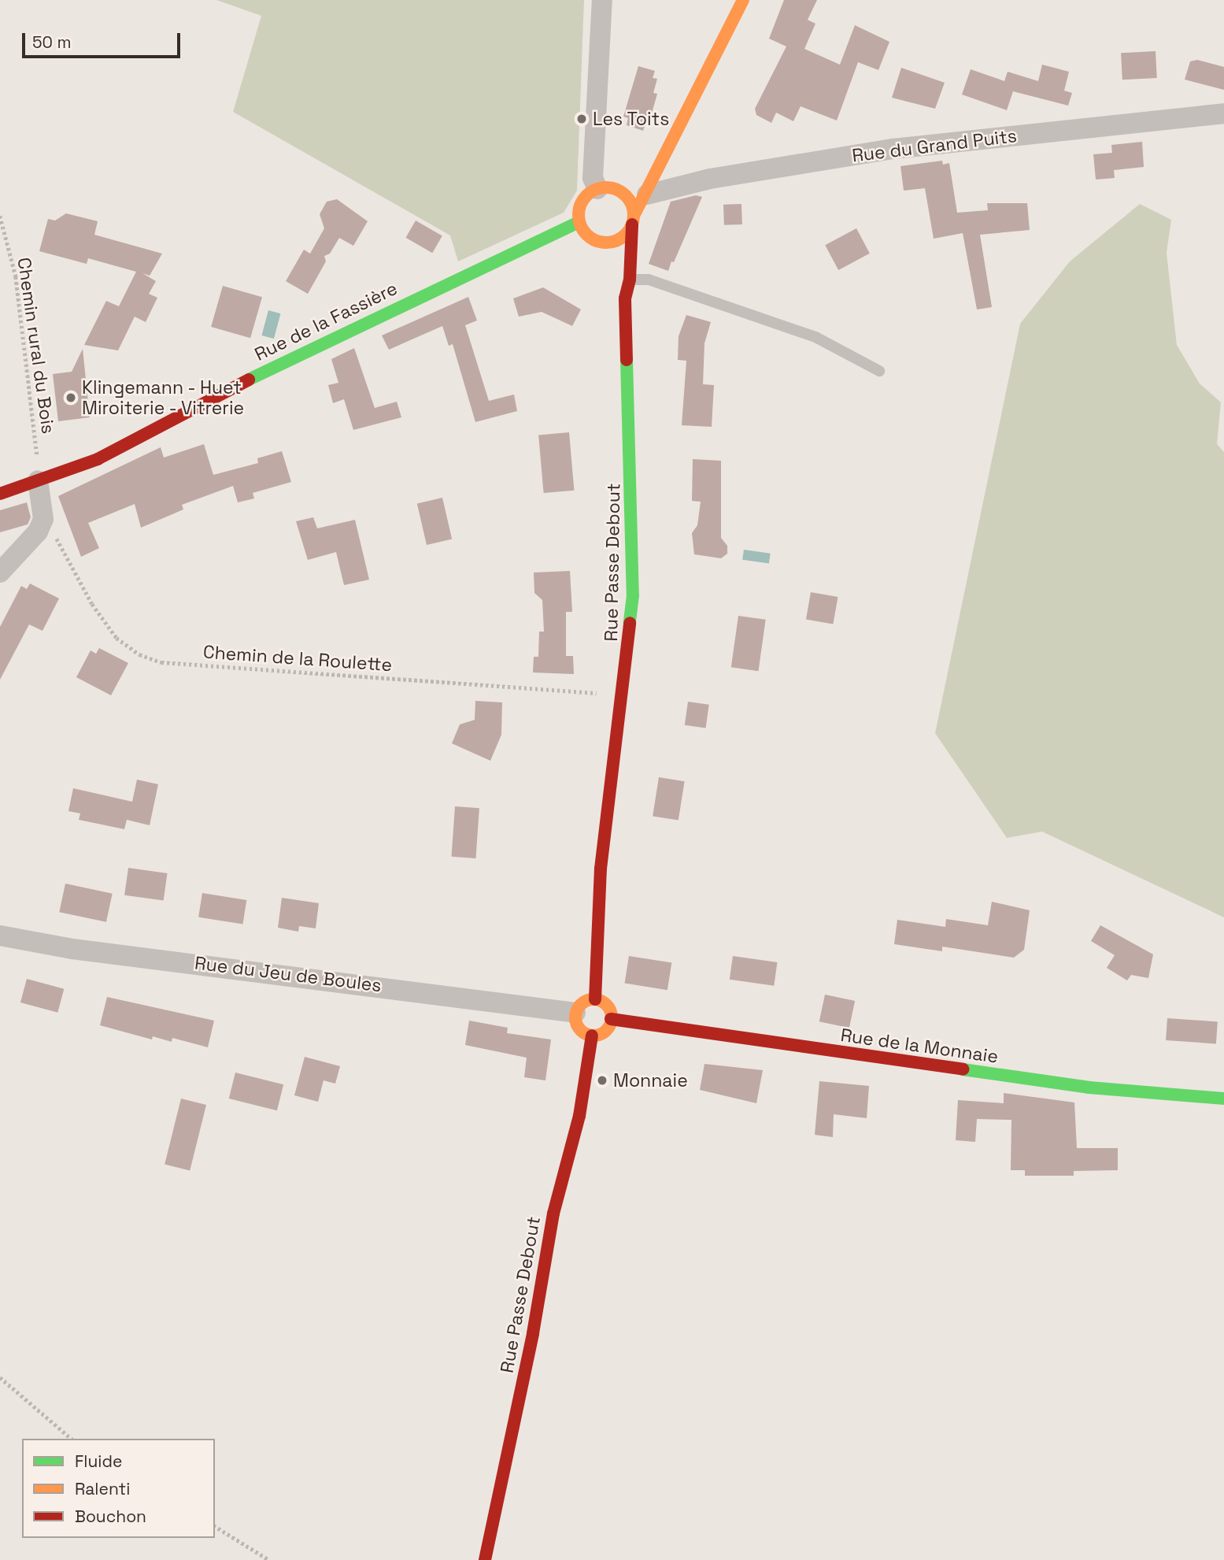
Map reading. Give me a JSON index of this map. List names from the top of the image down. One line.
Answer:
{"streets":{"main road":["Rue de la Fassière","Rue Passe Debout","Rue de la Monnaie"],"street":["Rue du Grand Puits","Rue du Jeu de Boules"],"path":["Chemin rural du Bois","Chemin de la Roulette"]},"crossings":[["Rue de la Fassière","Chemin rural du Bois"],["Rue de la Fassière","Rue Passe Debout"],["Rue Passe Debout","Chemin de la Roulette"],["Rue Passe Debout","Rue du Jeu de Boules"],["Rue Passe Debout","Rue de la Monnaie"],["Rue du Jeu de Boules","Rue de la Monnaie"]],"places":["Les Toits","Klingemann - Huet Miroiterie - Vitrerie","Monnaie"],"legend":["Fluide","Ralenti","Bouchon"],"scale_bar":"50 m"}
